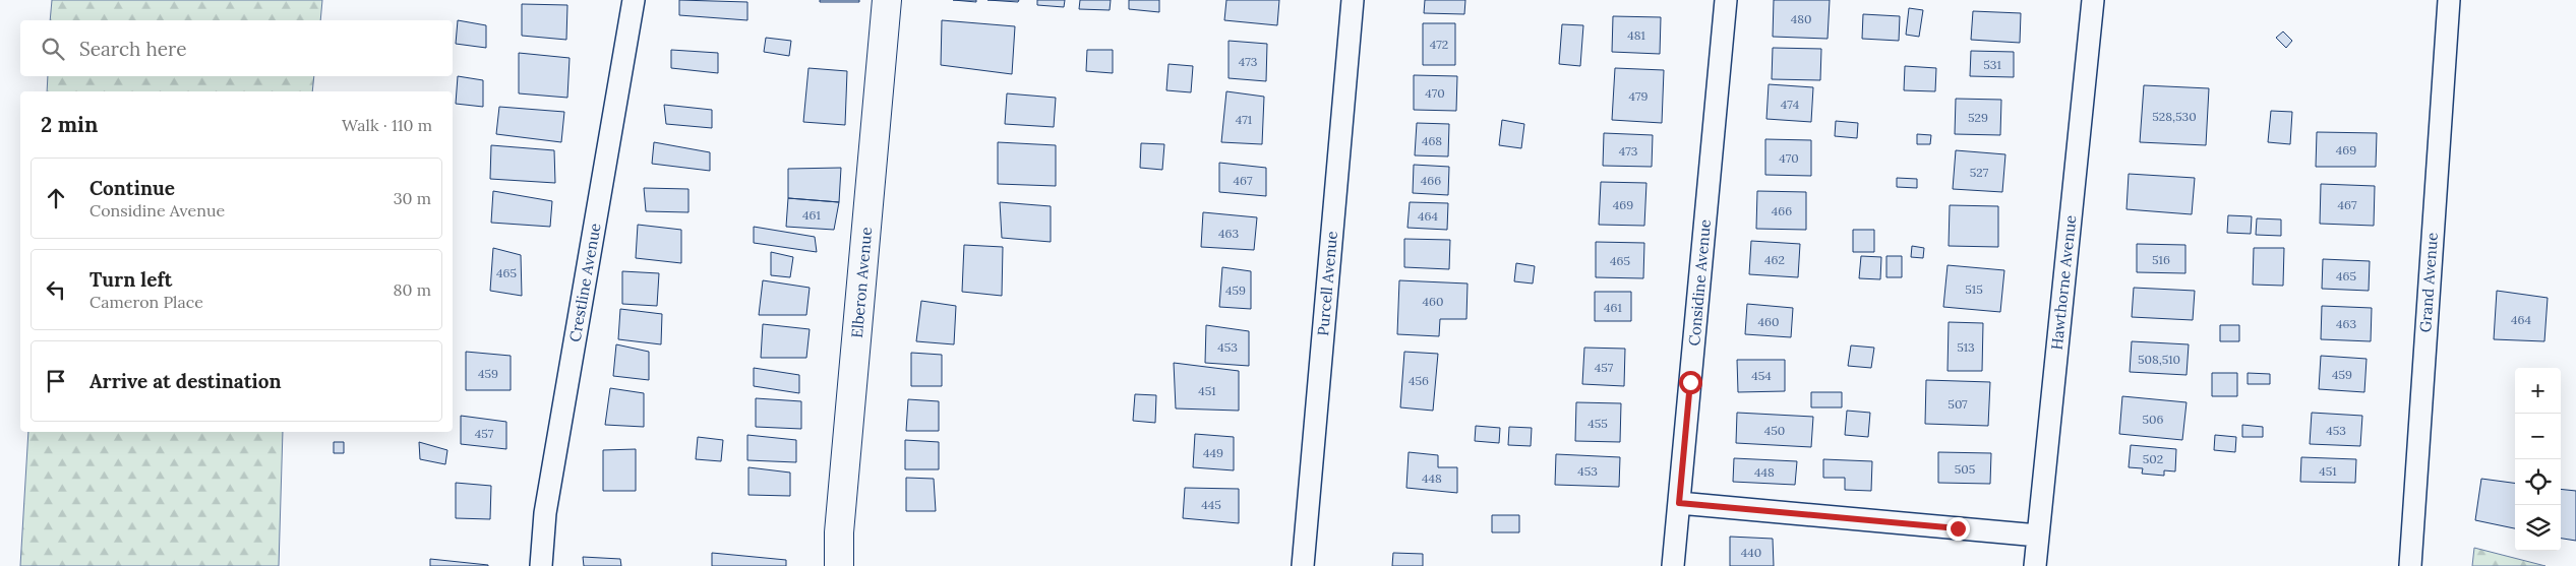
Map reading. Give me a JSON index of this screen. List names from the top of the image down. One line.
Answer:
{"streets":{"street":["Crestline Avenue","Elberon Avenue","Considine Avenue","Hawthorne Avenue","Grand Avenue","Purcell Avenue"]},"house_numbers":["480","481","472","473","531","470","479","474","528,530","529","471","468","469","473","470","527","467","466","469","467","466","461","464","463","462","516","465","465","465","515","459","460","461","464","460","463","453","513","508,510","457","459","459","454","456","451","507","506","455","450","453","457","449","502","505","453","451","448","448","445","440"],"page":{"search":"Search here","heading":["2 min","Walk · 110 m"],"list":[["Continue","Considine Avenue","30 m"],["Turn left","Cameron Place","80 m"],"Arrive at destination"],"map_buttons":["+","−"]}}
